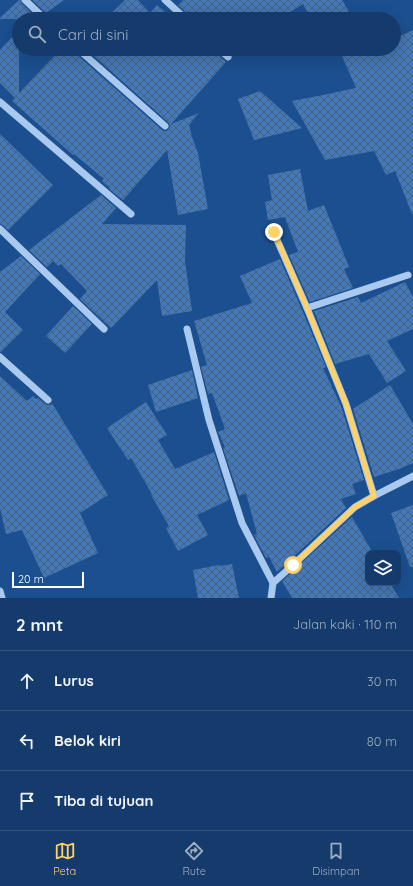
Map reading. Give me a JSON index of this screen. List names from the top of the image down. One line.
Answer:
{"scale_bar":"20 m","page":{"search":"Cari di sini","scale":"20 m","heading":["2 mnt","Jalan kaki · 110 m"],"list":[["Lurus","30 m"],["Belok kiri","80 m"],"Tiba di tujuan"],"nav":["Peta","Rute","Disimpan"]}}
